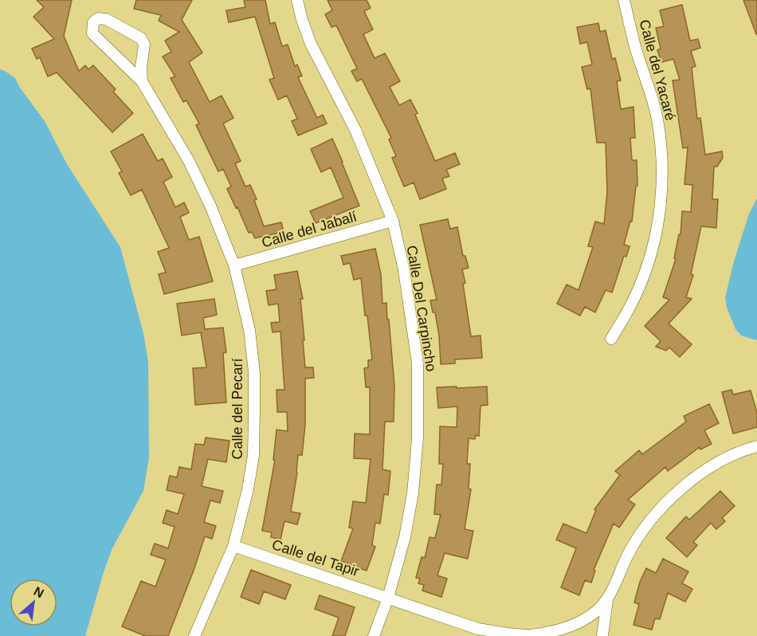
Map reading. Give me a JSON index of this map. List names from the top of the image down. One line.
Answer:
{"streets":{"street":["Calle del Yacaré","Calle del Jabalí","Calle Del Carpincho","Calle del Pecarí","Calle del Tapir"]},"crossings":[["Calle del Jabalí","Calle Del Carpincho"],["Calle del Jabalí","Calle del Pecarí"],["Calle Del Carpincho","Calle del Tapir"],["Calle del Pecarí","Calle del Tapir"]],"north":"top right"}
